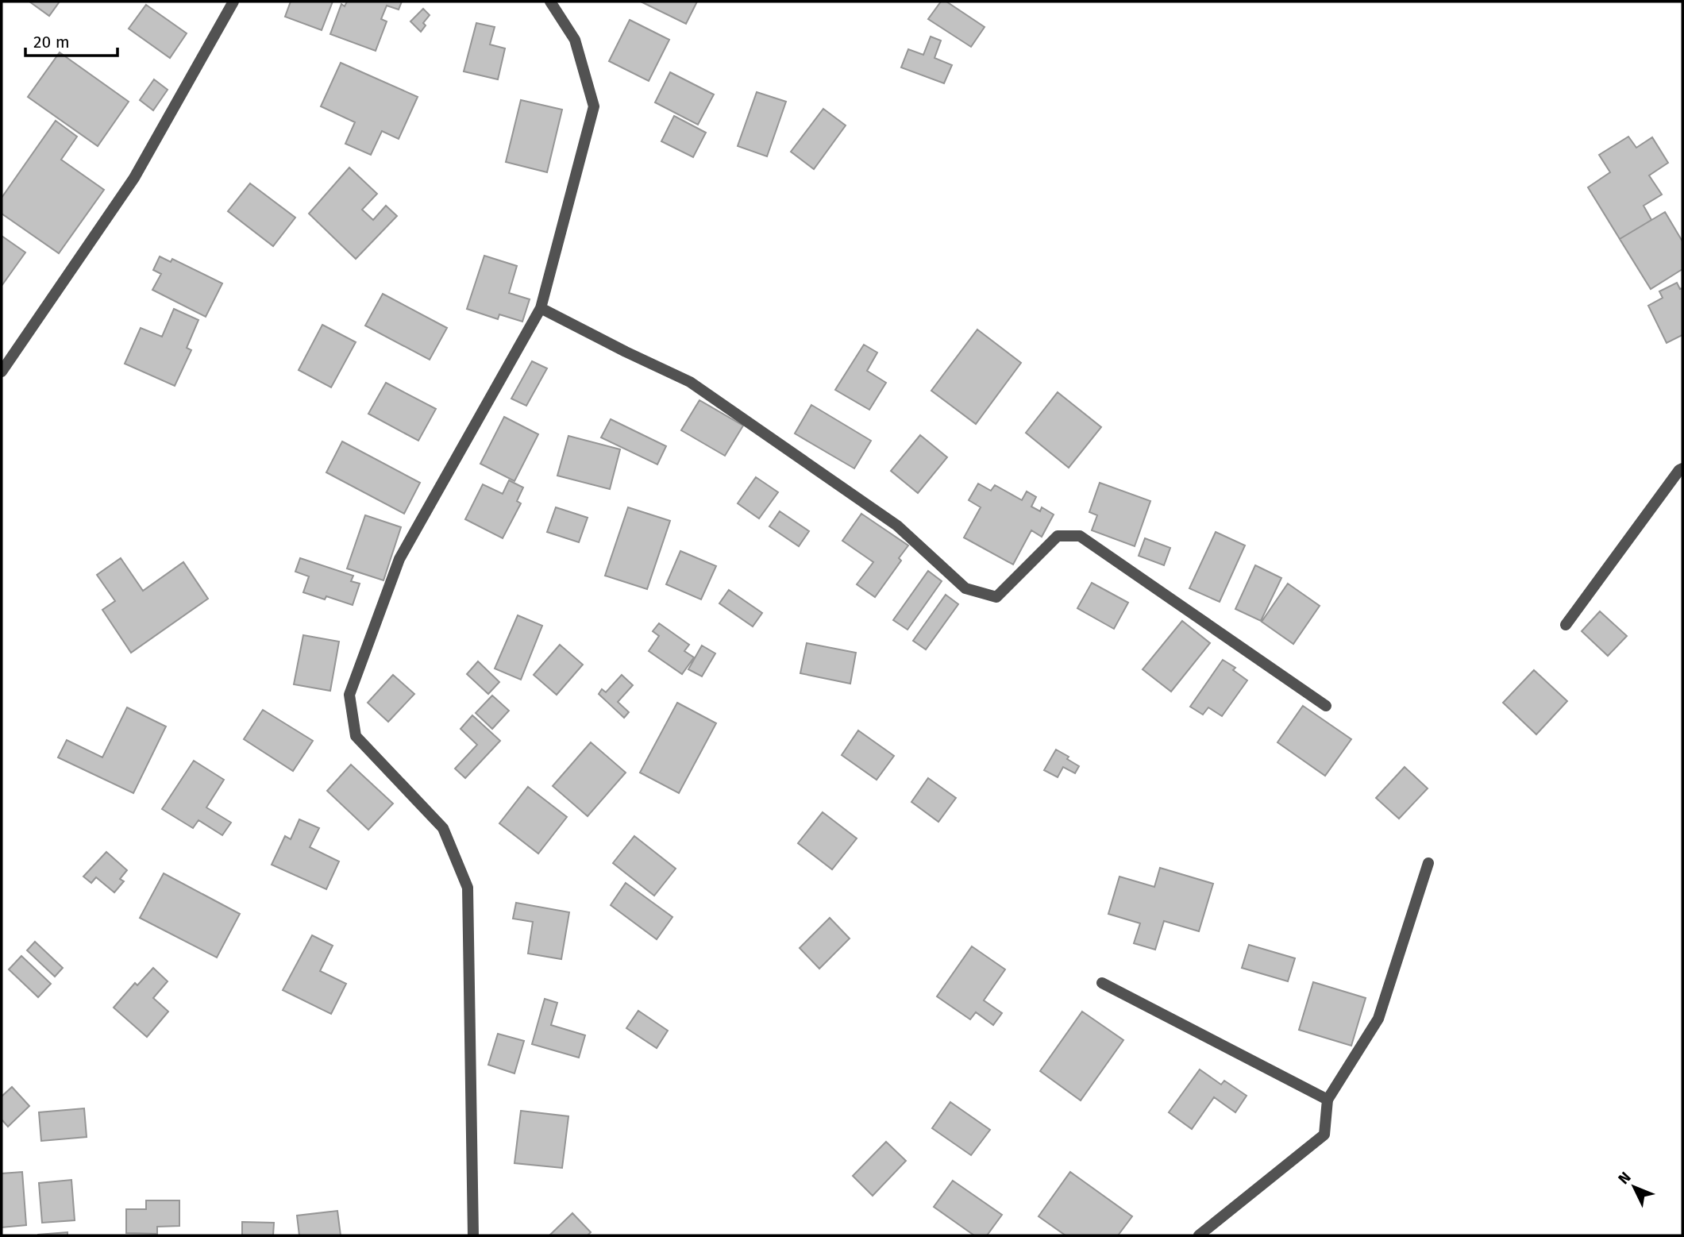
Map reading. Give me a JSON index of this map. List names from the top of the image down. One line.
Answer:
{"scale_bar":"20 m","north":"top left"}
